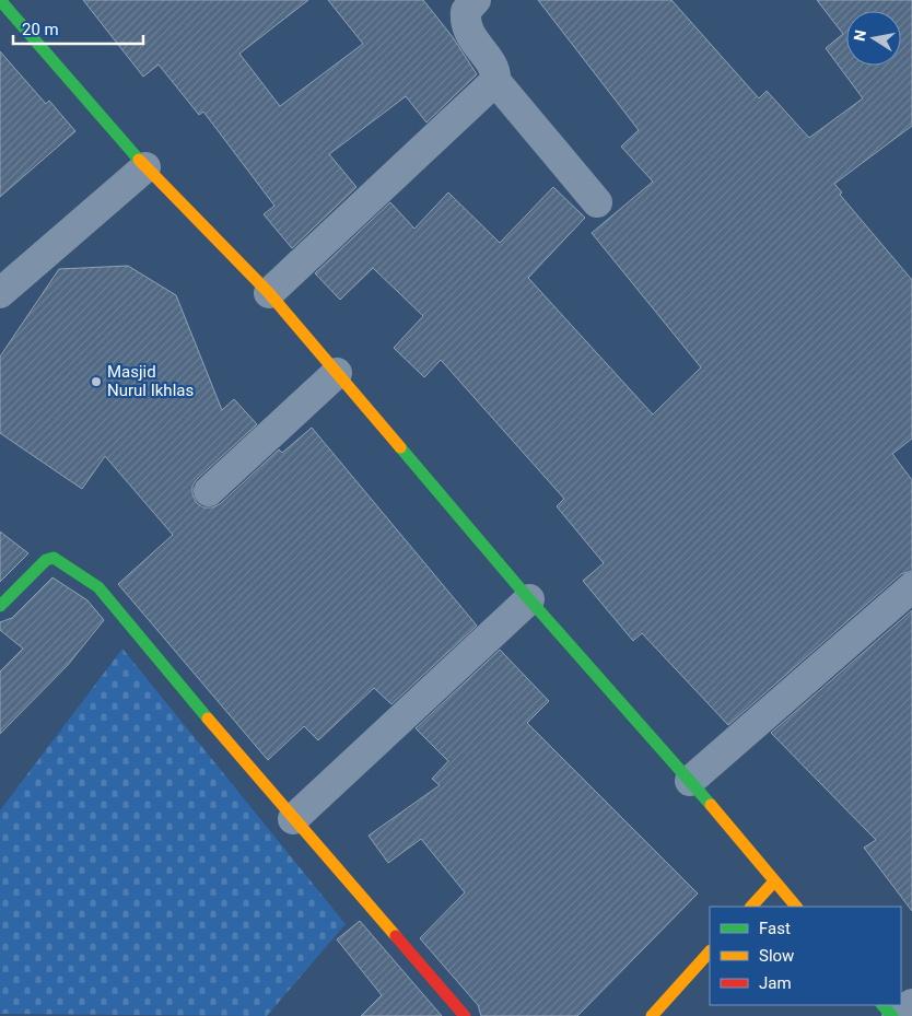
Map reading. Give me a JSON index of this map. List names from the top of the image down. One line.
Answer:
{"places":["Masjid Nurul Ikhlas"],"legend":["Fast","Slow","Jam"],"scale_bar":"20 m","north":"left"}
